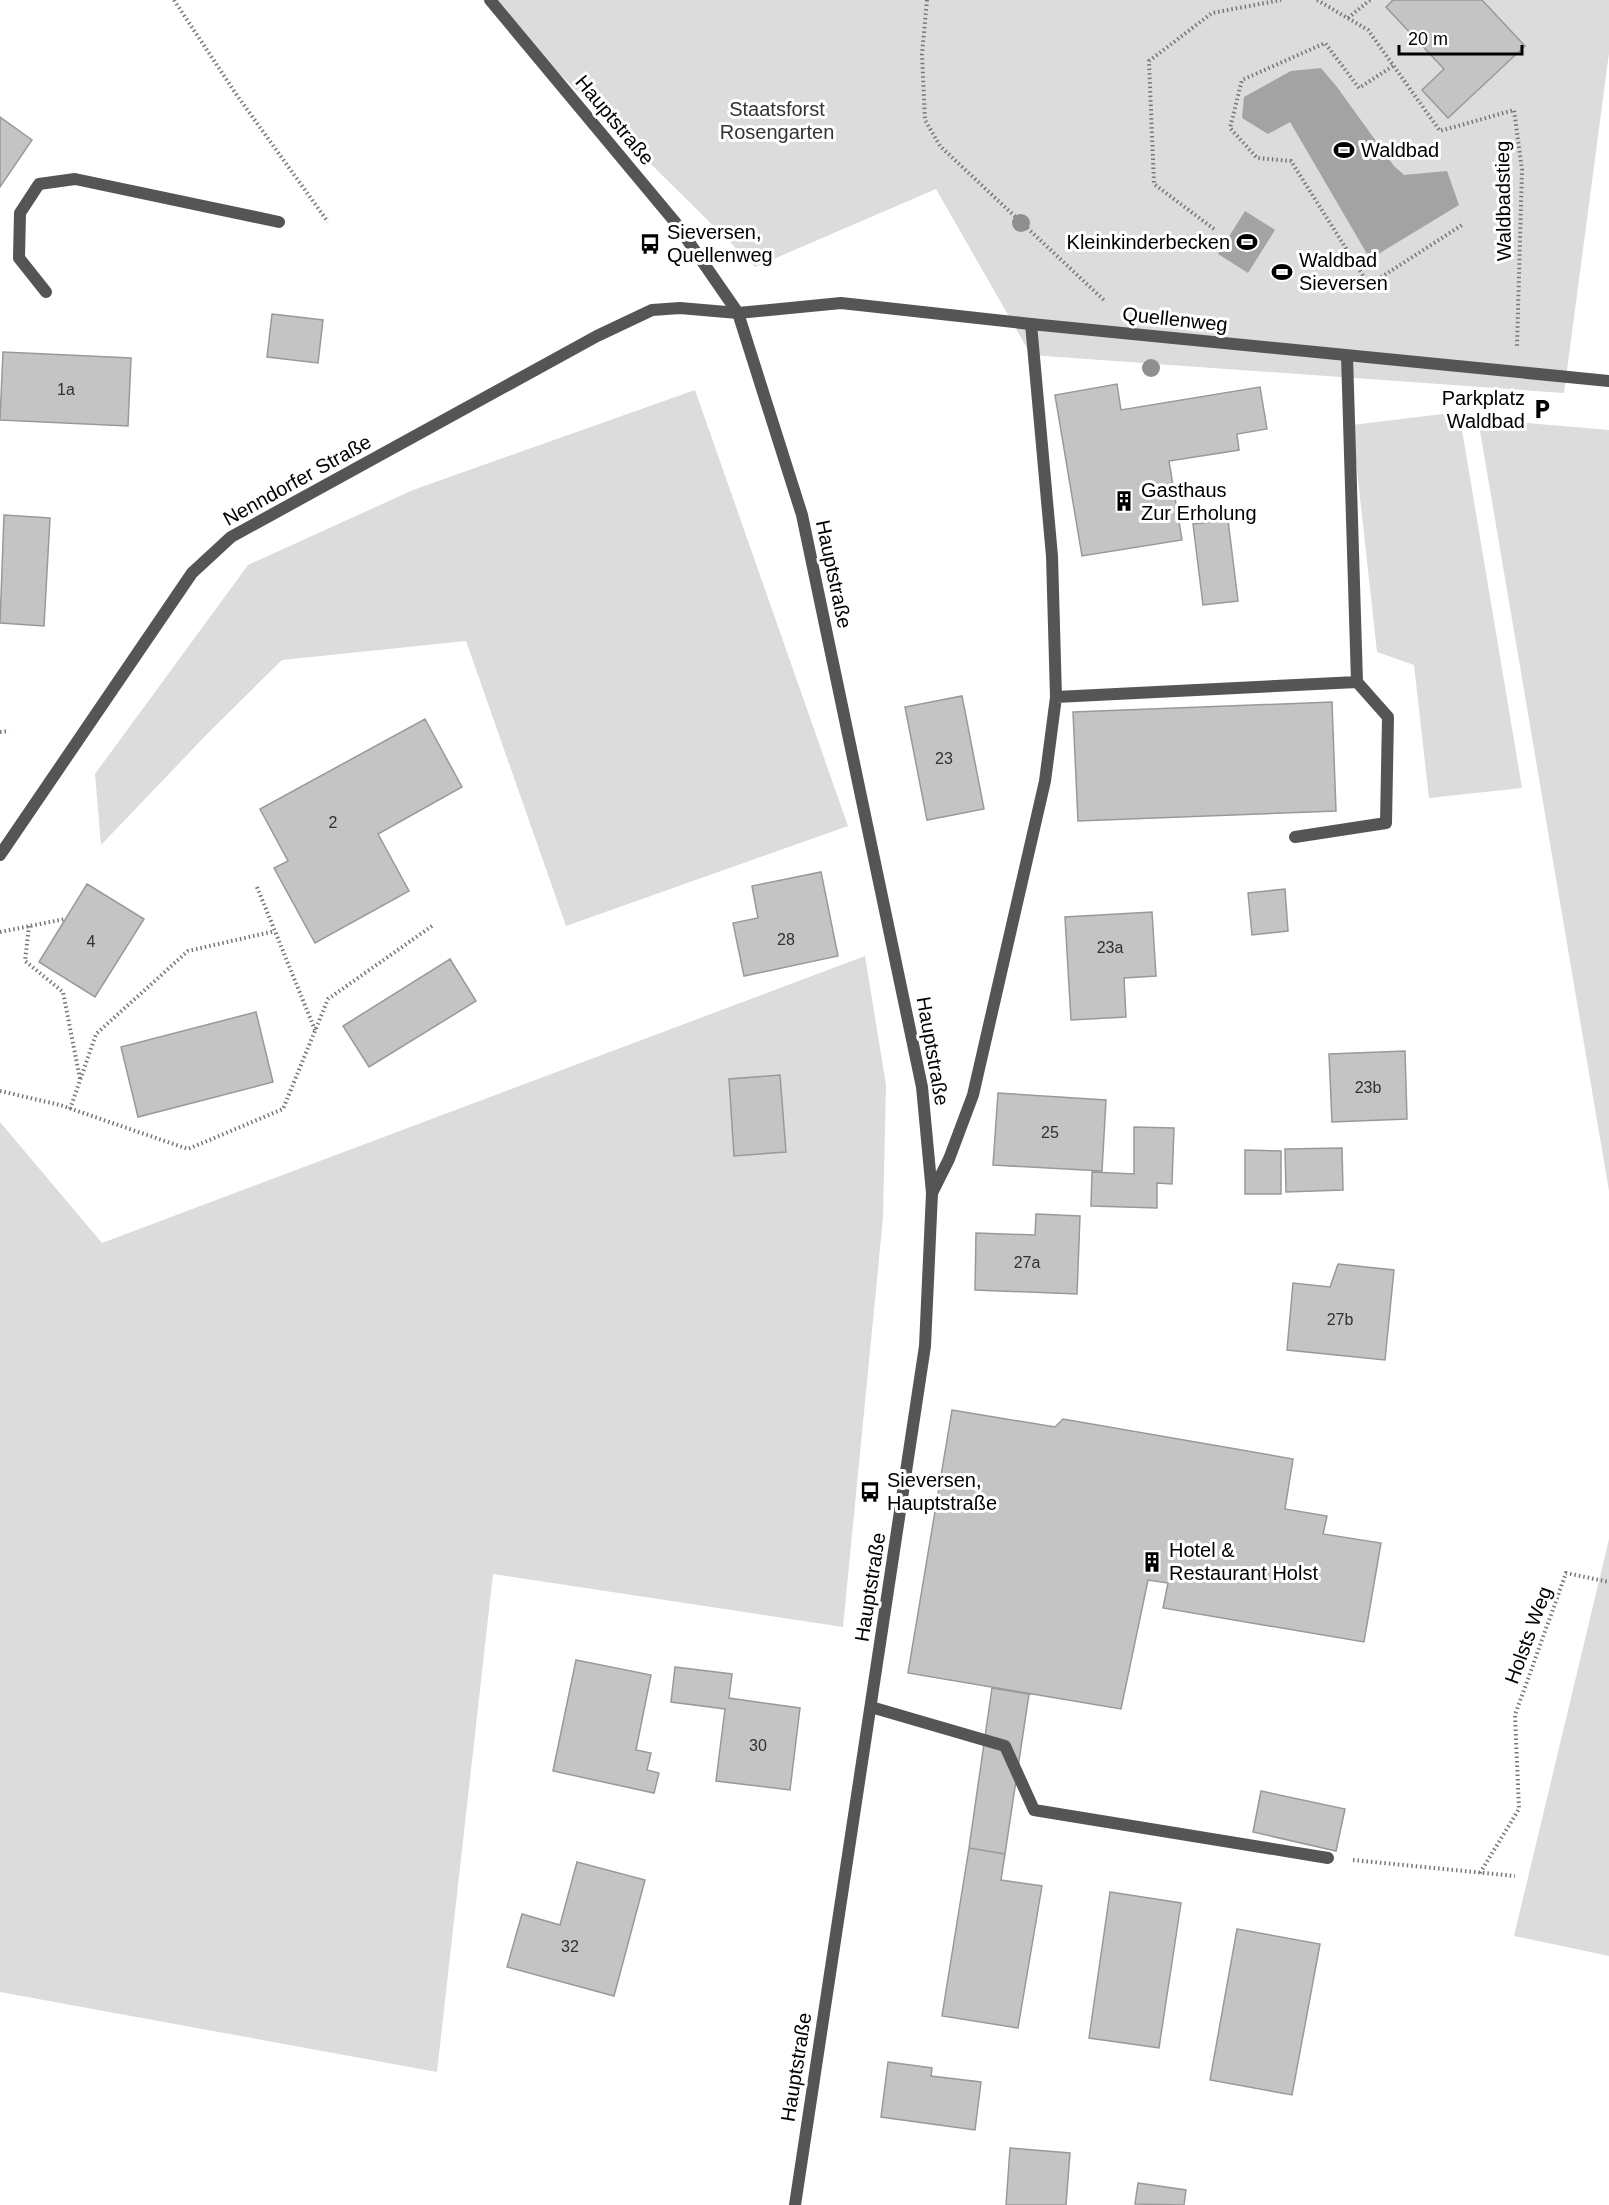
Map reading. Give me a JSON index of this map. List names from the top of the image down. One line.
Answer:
{"streets":{"street":["Hauptstraße","Quellenweg","Nenndorfer Straße"],"path":["Waldbadstieg","Holsts Weg"]},"crossings":[["Hauptstraße","Quellenweg"],["Hauptstraße","Nenndorfer Straße"],["Waldbadstieg","Quellenweg"],["Quellenweg","Nenndorfer Straße"]],"parks":["Staatsforst Rosengarten"],"places":{"sports":["Waldbad","Kleinkinderbecken","Waldbad Sieversen"],"bus stop":["Sieversen, Quellenweg","Sieversen, Hauptstraße"],"parking":["Parkplatz Waldbad"],"building":["Gasthaus Zur Erholung","Hotel & Restaurant Holst"]},"house_numbers":["1a","23","2","28","4","23a","23b","25","27a","27b","30","32"],"scale_bar":"20 m"}
